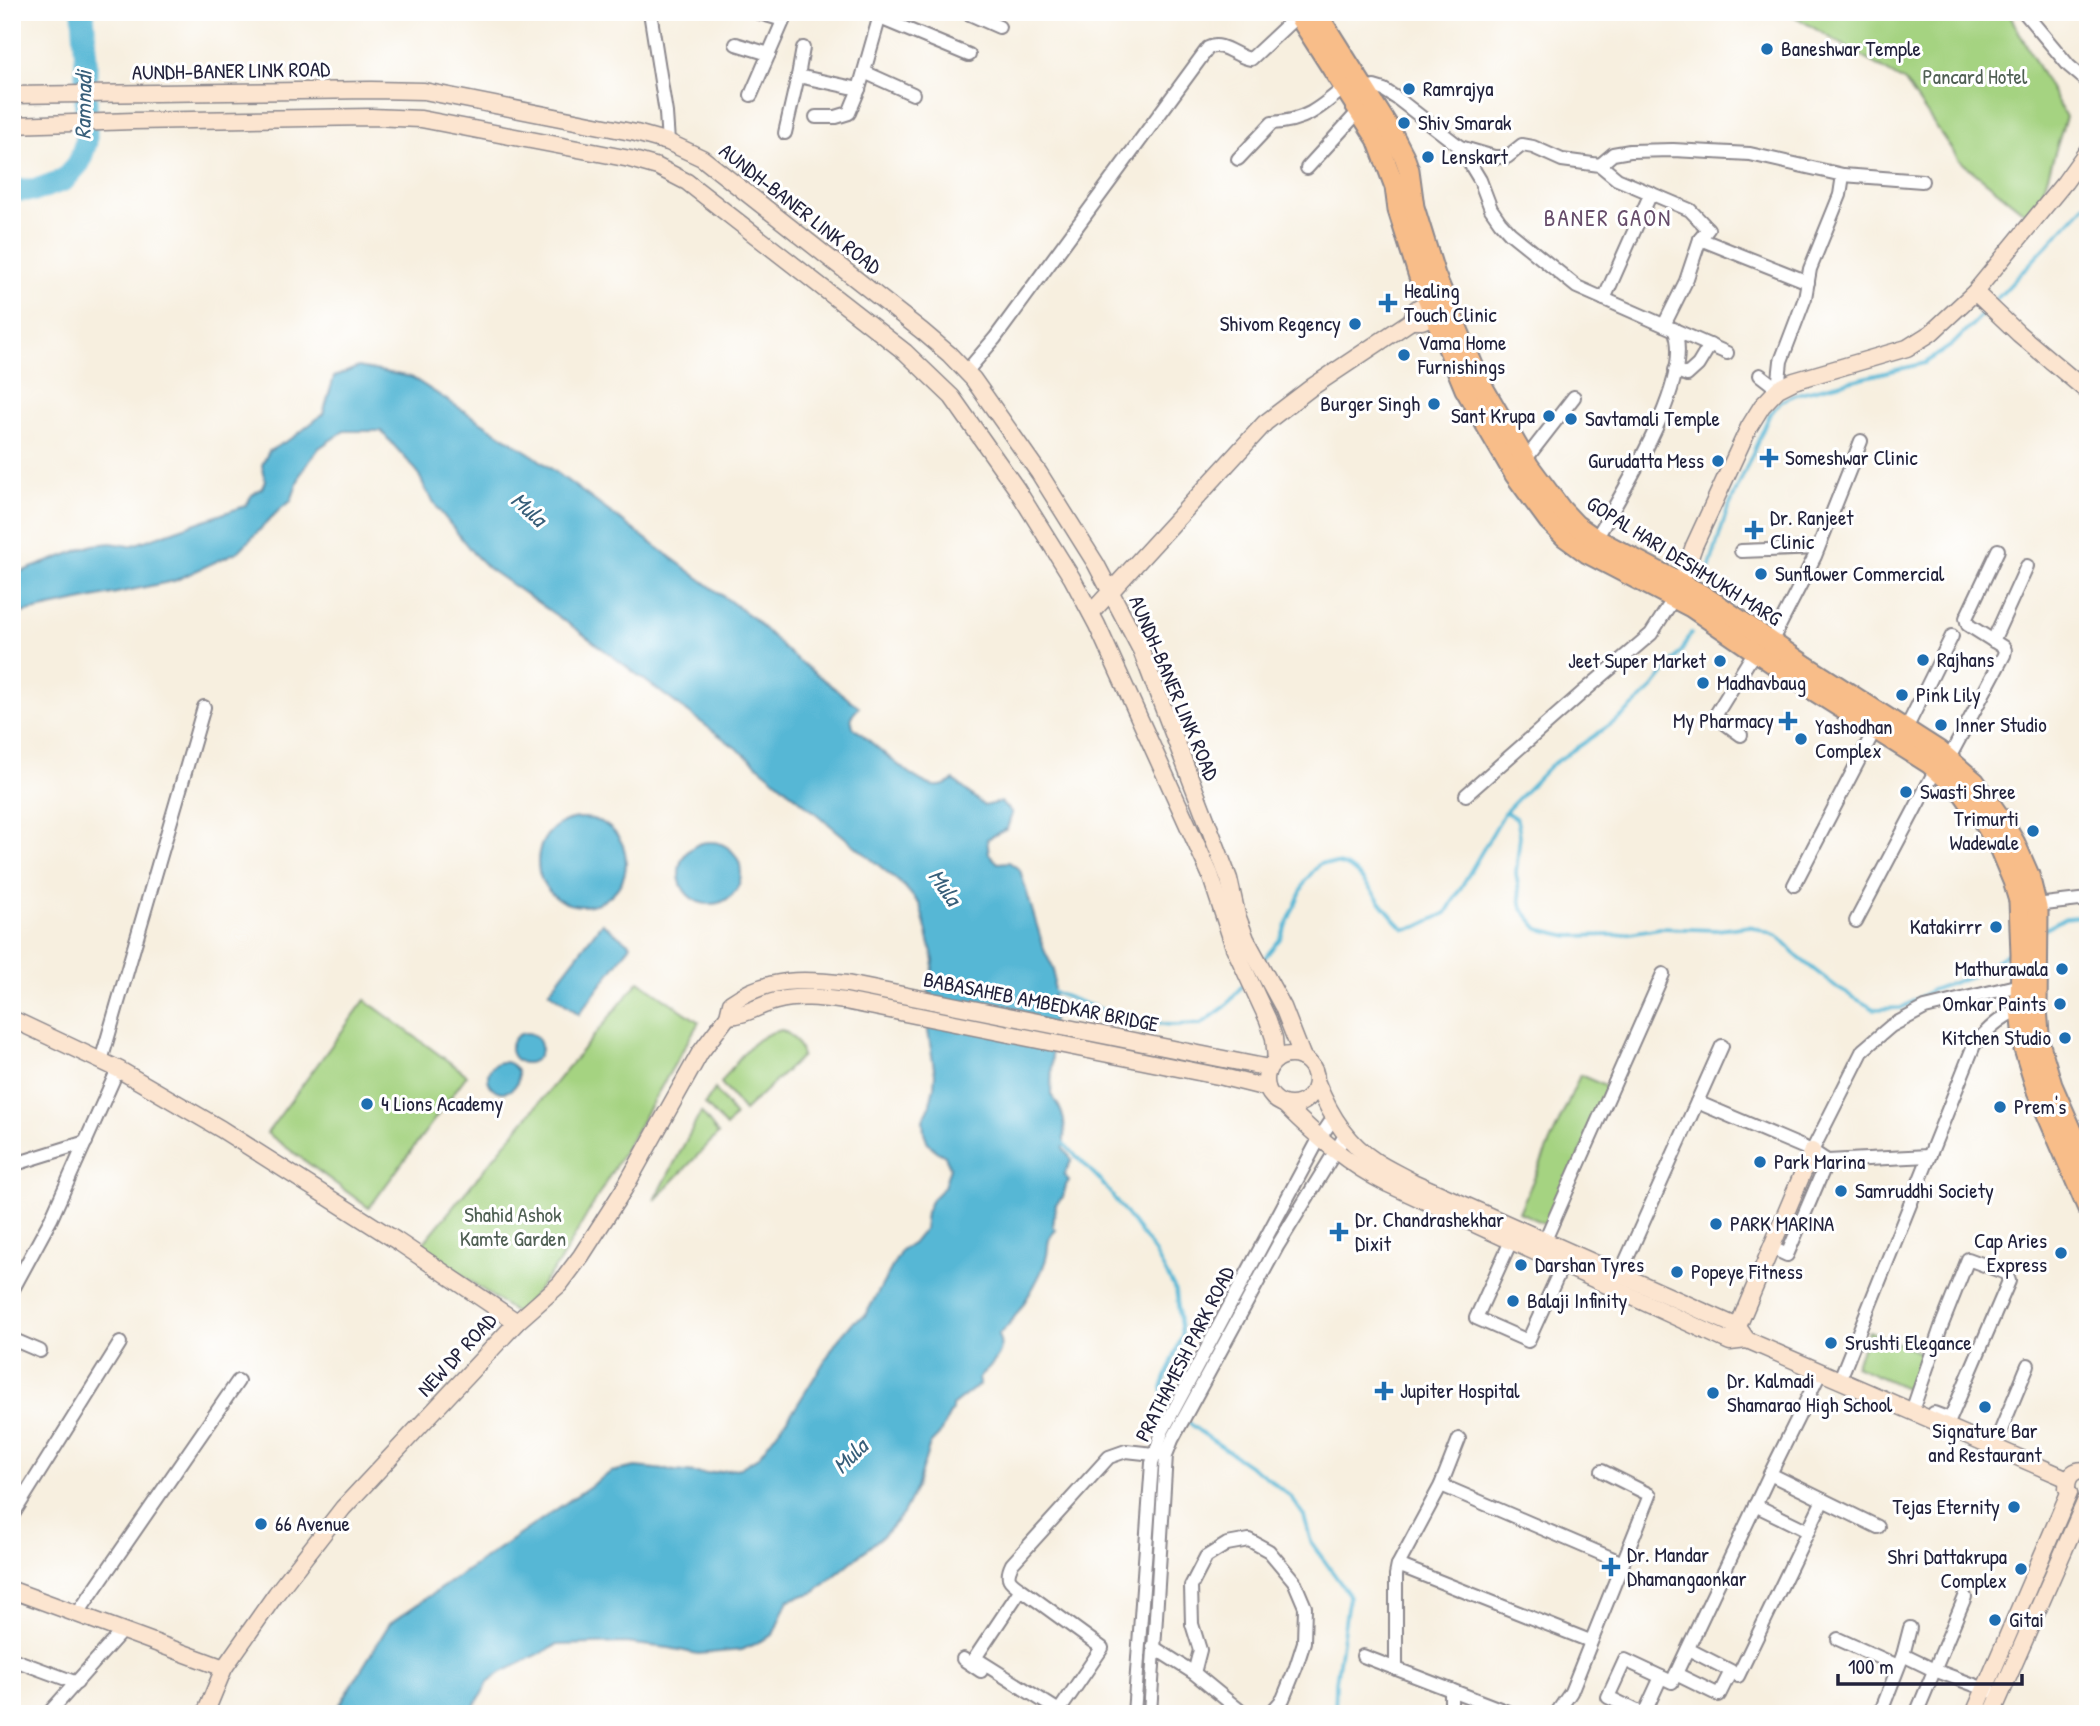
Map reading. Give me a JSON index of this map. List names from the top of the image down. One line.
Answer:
{"streets":{"main road":["AUNDH-BANER LINK ROAD","GOPAL HARI DESHMUKH MARG","BABASAHEB AMBEDKAR BRIDGE","NEW DP ROAD"],"street":["PRATHAMESH PARK ROAD"]},"crossings":[["BABASAHEB AMBEDKAR BRIDGE","NEW DP ROAD"]],"districts":["BANER GAON"],"water":["Ramnadi","Mula"],"parks":["Pancard Hotel","Shahid Ashok Kamte Garden"],"places":{"other":["Baneshwar Temple","Ramrajya","Shiv Smarak","Lenskart","Shivom Regency","Vama Home Furnishings","Burger Singh","Sant Krupa","Savtamali Temple","Gurudatta Mess","Sunflower Commercial","Rajhans","Jeet Super Market","Madhavbaug","Pink Lily","Inner Studio","Yashodhan Complex","Swasti Shree","Trimurti Wadewale","Katakirrr","Mathurawala","Omkar Paints","Kitchen Studio","4 Lions Academy","Prem's","Park Marina","Samruddhi Society","PARK MARINA","Cap Aries Express","Darshan Tyres","Popeye Fitness","Balaji Infinity","Srushti Elegance","Dr. Kalmadi Shamarao High School","Signature Bar and Restaurant","Tejas Eternity","66 Avenue","Shri Dattakrupa Complex","Gitai"],"health":["Healing Touch Clinic","Someshwar Clinic","Dr. Ranjeet Clinic","My Pharmacy","Dr. Chandrashekhar Dixit","Jupiter Hospital","Dr. Mandar Dhamangaonkar"]},"scale_bar":"100 m"}
